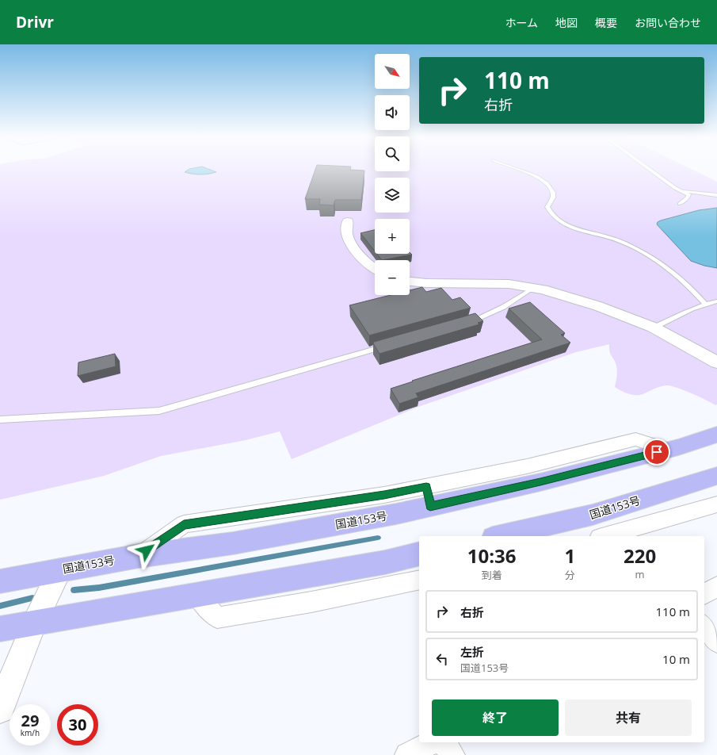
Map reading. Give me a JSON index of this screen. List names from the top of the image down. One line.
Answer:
{"streets":{"highway":["国道153号"]},"north":"bottom right","page":{"header":"Drivr","nav":["ホーム","地図","概要","お問い合わせ"],"map_buttons":["+","−"],"turn":["110 m","右折"],"eta":["10:36","到着","1","分","220","m"],"list":[{"name":"右折","value":"110 m"},{"name":"左折","note":"国道153号","value":"10 m"}],"buttons":["終了","共有"],"speed":"29 km/h","limit":"30"}}
